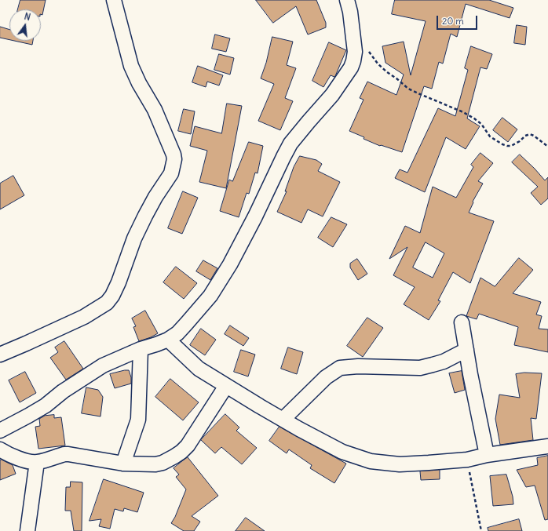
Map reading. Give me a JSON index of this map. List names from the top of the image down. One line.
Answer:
{"scale_bar":"20 m","north":"top"}
